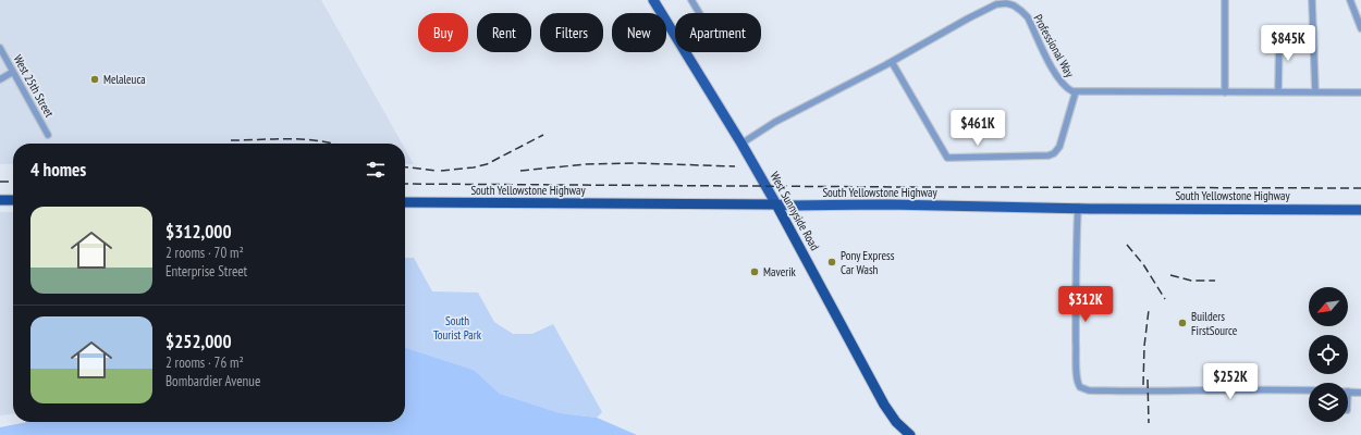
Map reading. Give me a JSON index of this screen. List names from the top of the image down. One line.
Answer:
{"streets":{"highway":["South Yellowstone Highway","West Sunnyside Road"],"street":["Professional Way","West 25th Street"]},"crossings":[["Professional Way","West Sunnyside Road"],["South Yellowstone Highway","West Sunnyside Road"]],"parks":["South Tourist Park"],"places":["Melaleuca","Pony Express Car Wash","Maverik","Builders FirstSource"],"north":"bottom left","page":{"chip":["Buy","Rent","Filters","New","Apartment"],"price":["$845K","$461K","$312K","$252K"],"heading":"4 homes","list":[{"name":"$312,000","note":"2 rooms · 70 m² · Enterprise Street"},{"name":"$252,000","note":"2 rooms · 76 m² · Bombardier Avenue"}]}}
